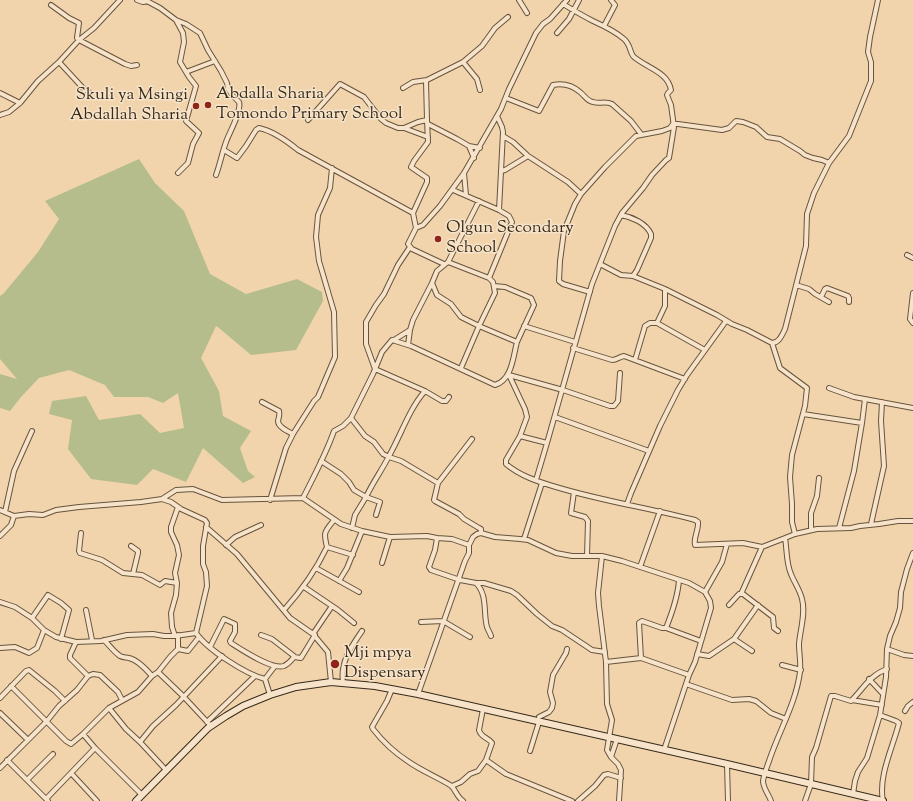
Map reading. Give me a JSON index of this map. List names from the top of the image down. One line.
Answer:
{"places":["Abdalla Sharia Tomondo Primary School","Skuli ya Msingi Abdallah Sharia","Olgun Secondary School","Mji mpya Dispensary"]}
